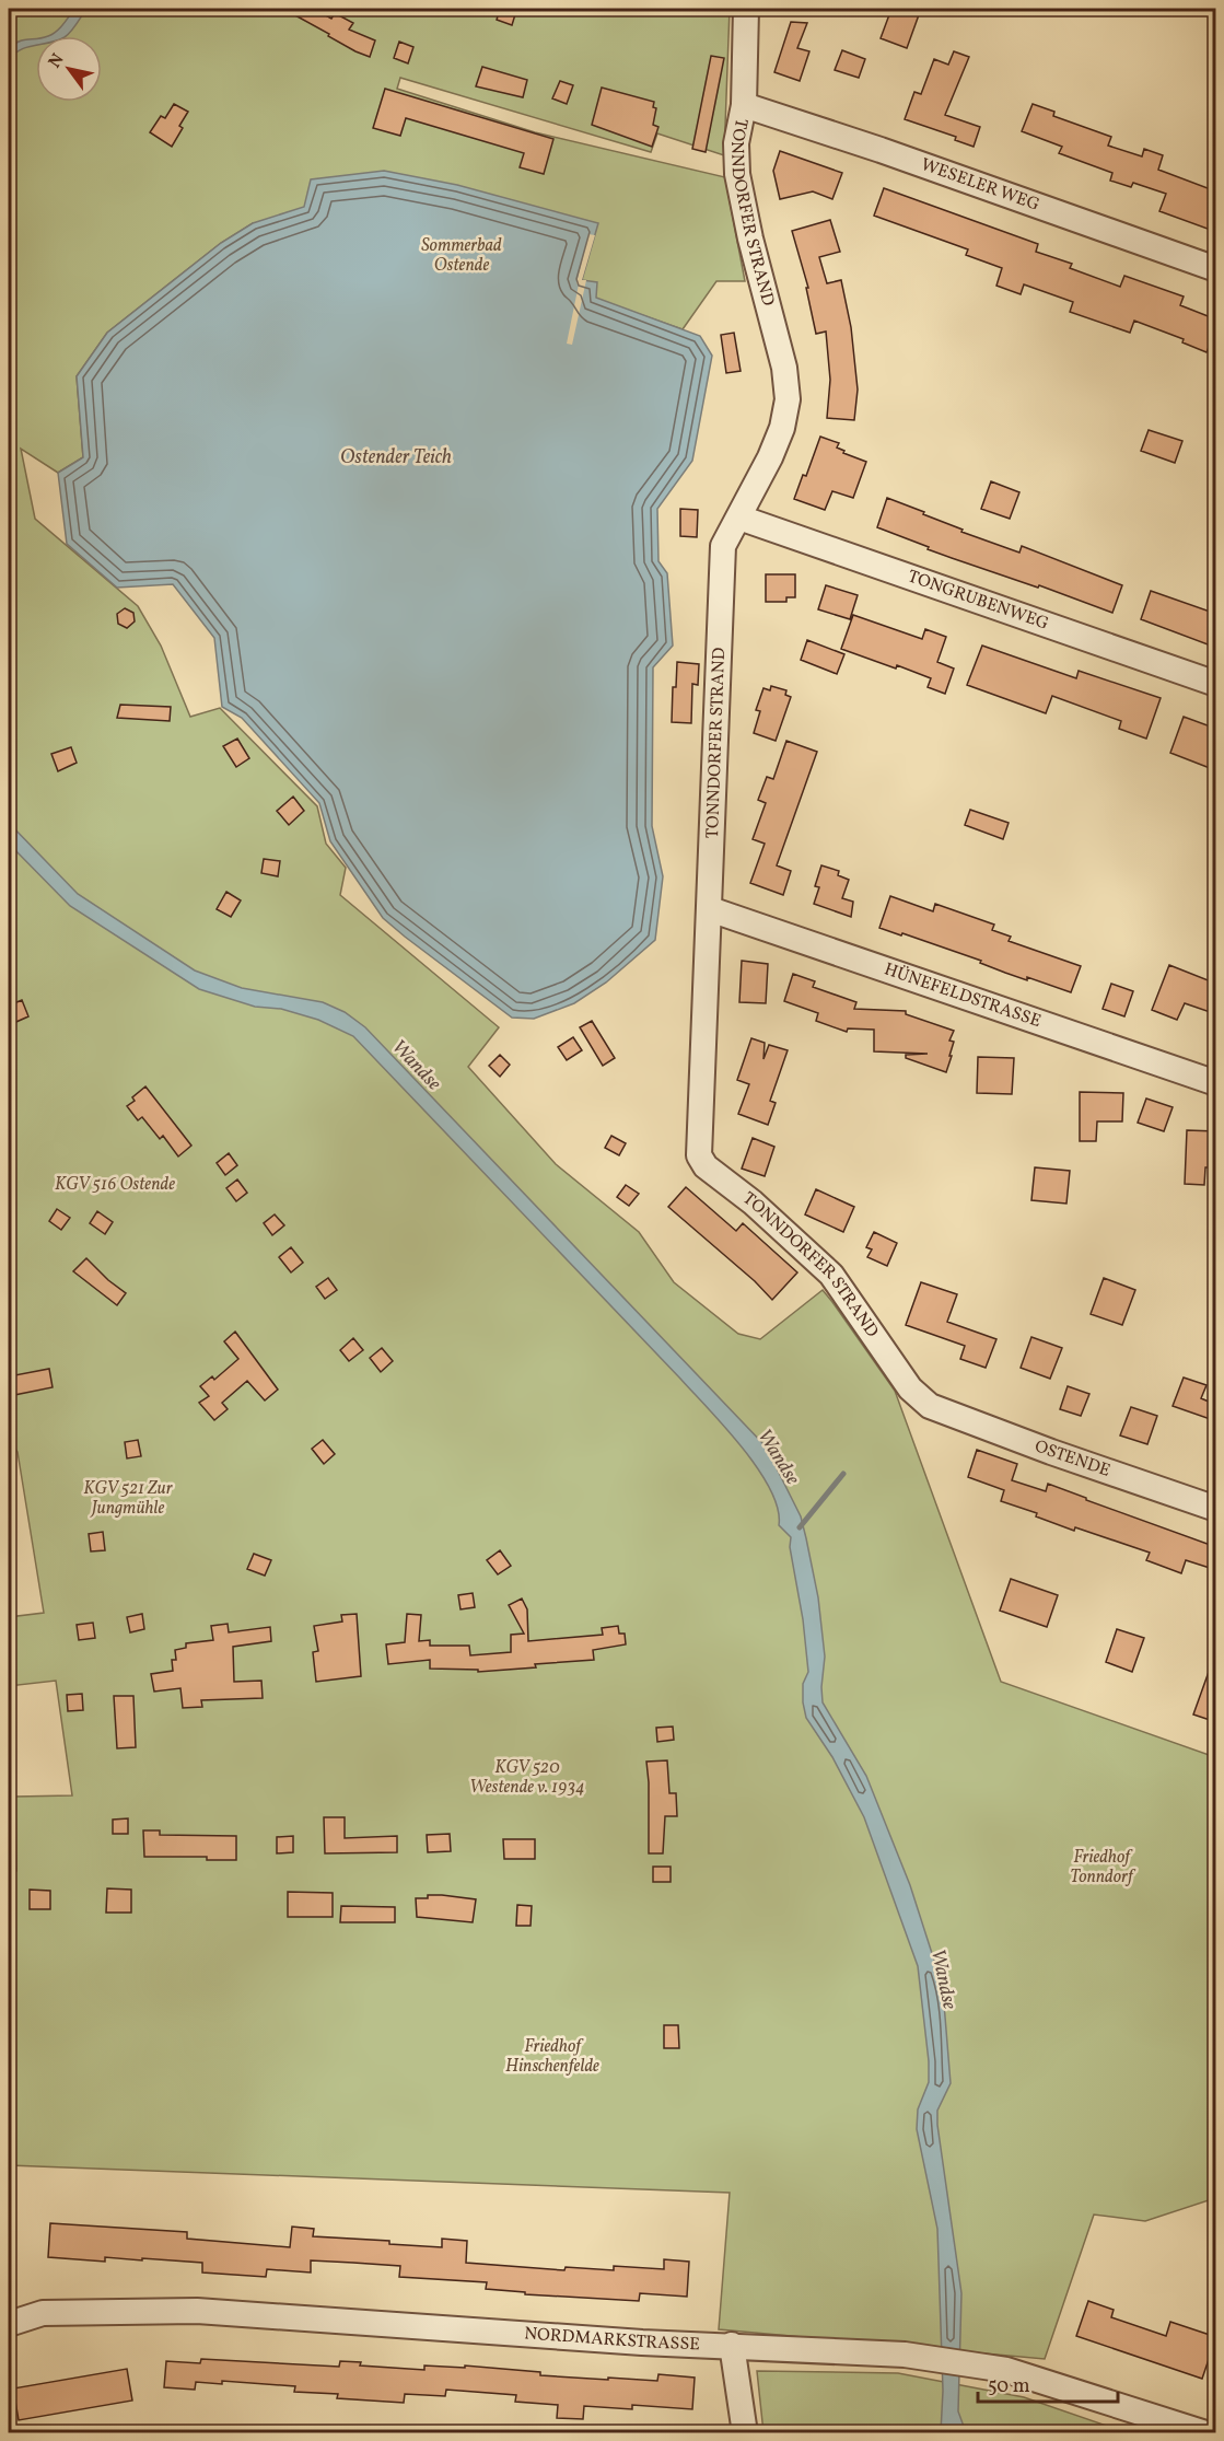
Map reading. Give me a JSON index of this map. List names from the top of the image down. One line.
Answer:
{"streets":{"street":["WESELER WEG","TONNDORFER STRAND","TONGRUBENWEG","HÜNEFELDSTRASSE","OSTENDE","NORDMARKSTRASSE"]},"crossings":[["WESELER WEG","TONNDORFER STRAND"],["TONNDORFER STRAND","TONGRUBENWEG"],["TONNDORFER STRAND","HÜNEFELDSTRASSE"],["TONNDORFER STRAND","OSTENDE"]],"water":["Ostender Teich","Wandse"],"parks":["Sommerbad Ostende","KGV 516 Ostende","KGV 521 Zur Jungmühle","KGV 520 Westende v. 1934","Friedhof Tonndorf","Friedhof Hinschenfelde"],"scale_bar":"50 m","north":"top left"}
